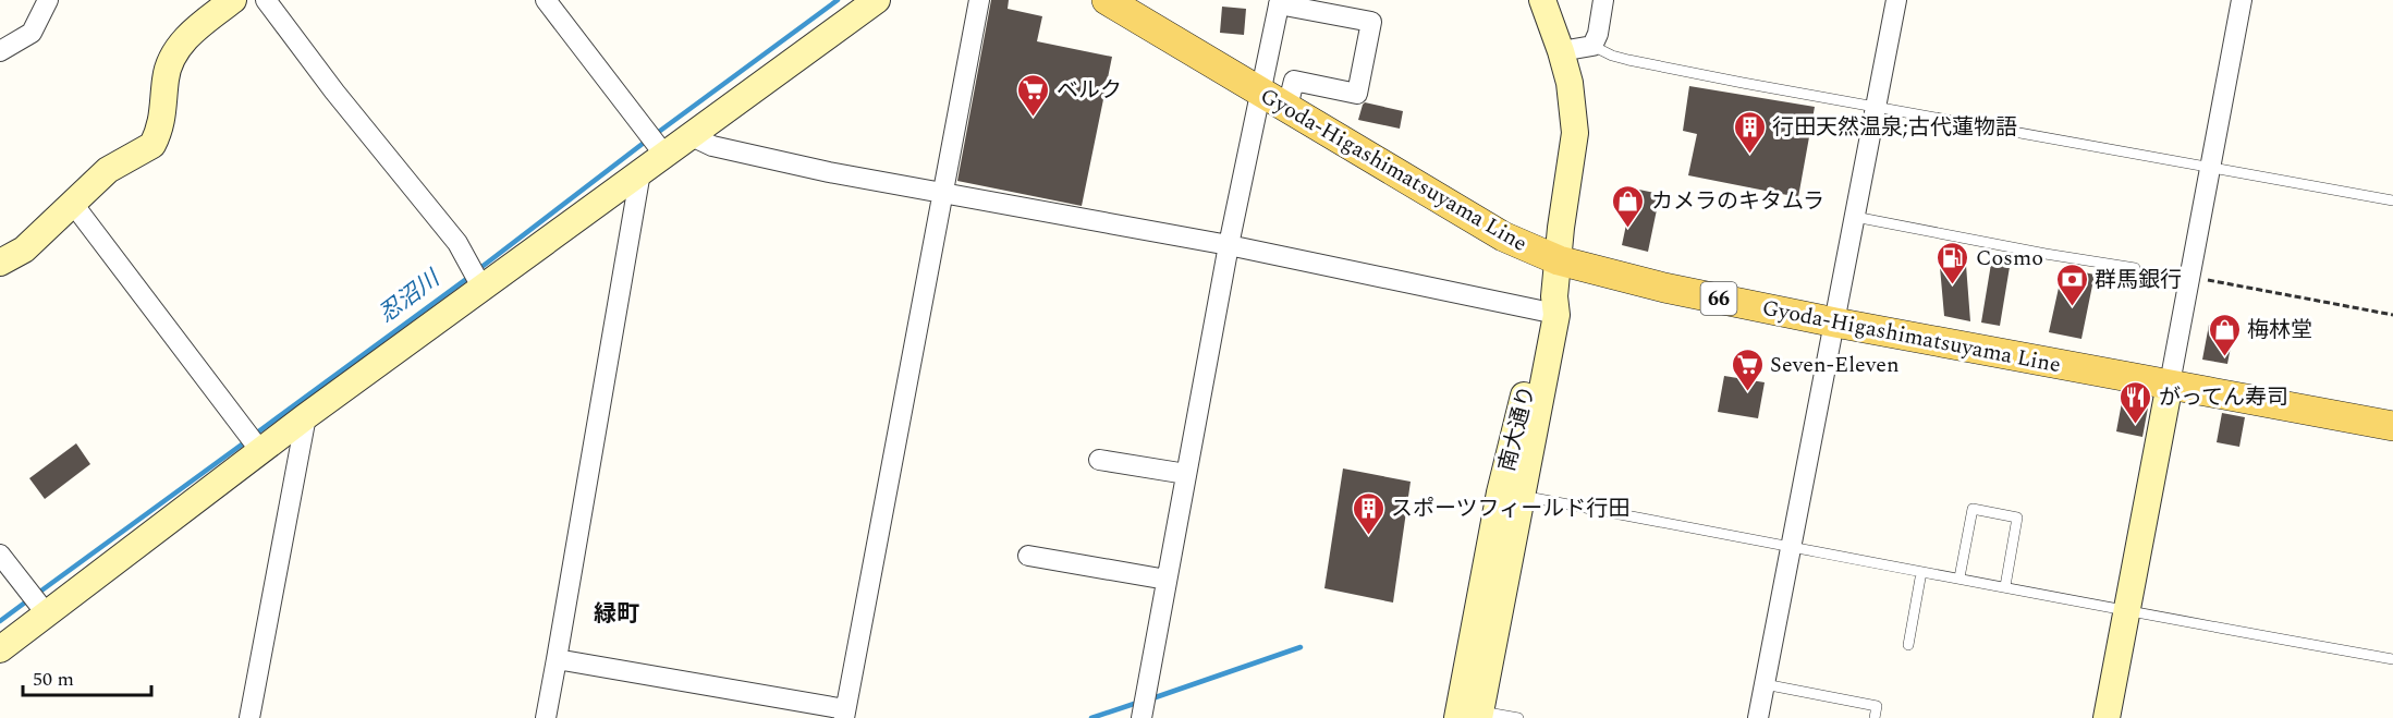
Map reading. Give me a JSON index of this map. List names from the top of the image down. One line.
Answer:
{"streets":{"main road":["Gyoda-Higashimatsuyama Line","66"],"street":["南大通り"]},"crossings":[["Gyoda-Higashimatsuyama Line","南大通り"]],"districts":["緑町"],"water":["忍沼川"],"places":{"supermarket":["ベルク","Seven-Eleven"],"building":["行田天然温泉;古代蓮物語","スポーツフィールド行田"],"shop":["カメラのキタムラ","梅林堂"],"fuel station":["Cosmo"],"bank":["群馬銀行"],"restaurant":["がってん寿司"]},"scale_bar":"50 m"}
